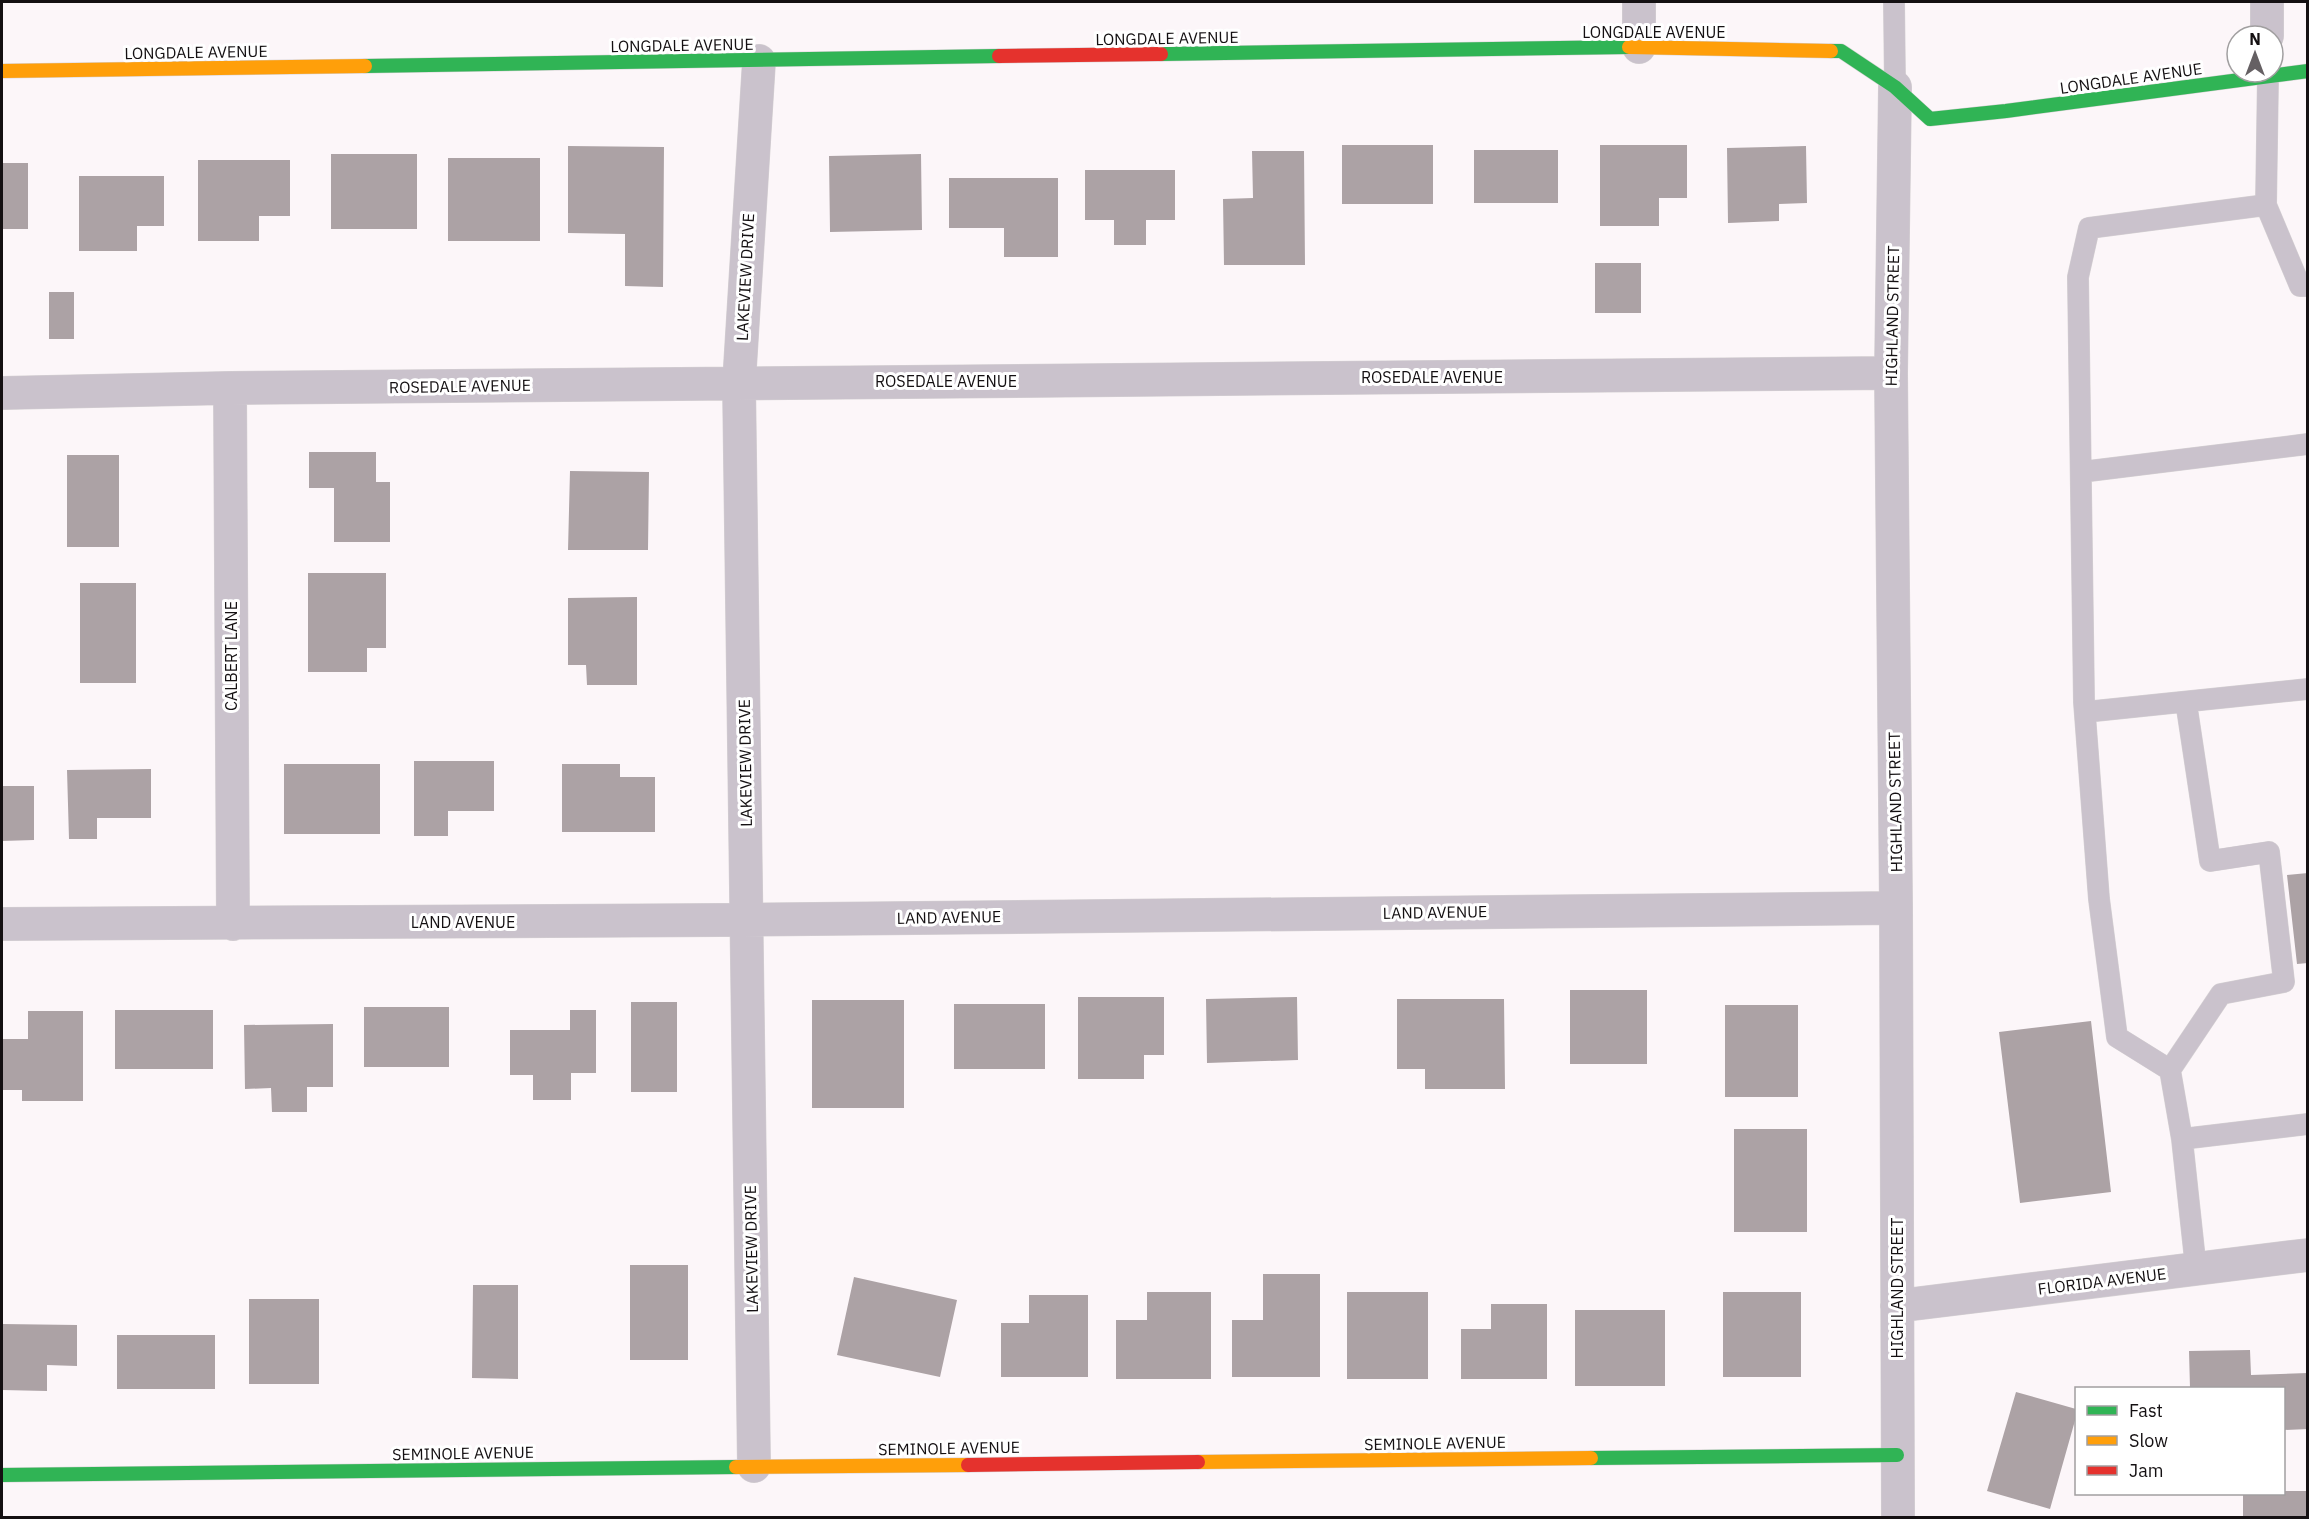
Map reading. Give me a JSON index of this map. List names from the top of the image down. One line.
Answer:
{"streets":{"street":["LONGDALE AVENUE","LAKEVIEW DRIVE","HIGHLAND STREET","ROSEDALE AVENUE","CALBERT LANE","LAND AVENUE","FLORIDA AVENUE","SEMINOLE AVENUE"]},"crossings":[["LONGDALE AVENUE","LAKEVIEW DRIVE"],["LONGDALE AVENUE","HIGHLAND STREET"],["LAKEVIEW DRIVE","ROSEDALE AVENUE"],["LAKEVIEW DRIVE","LAND AVENUE"],["LAKEVIEW DRIVE","SEMINOLE AVENUE"],["HIGHLAND STREET","ROSEDALE AVENUE"],["HIGHLAND STREET","LAND AVENUE"],["HIGHLAND STREET","FLORIDA AVENUE"],["HIGHLAND STREET","SEMINOLE AVENUE"],["ROSEDALE AVENUE","CALBERT LANE"],["CALBERT LANE","LAND AVENUE"]],"legend":["Fast","Slow","Jam"],"north":"top"}
